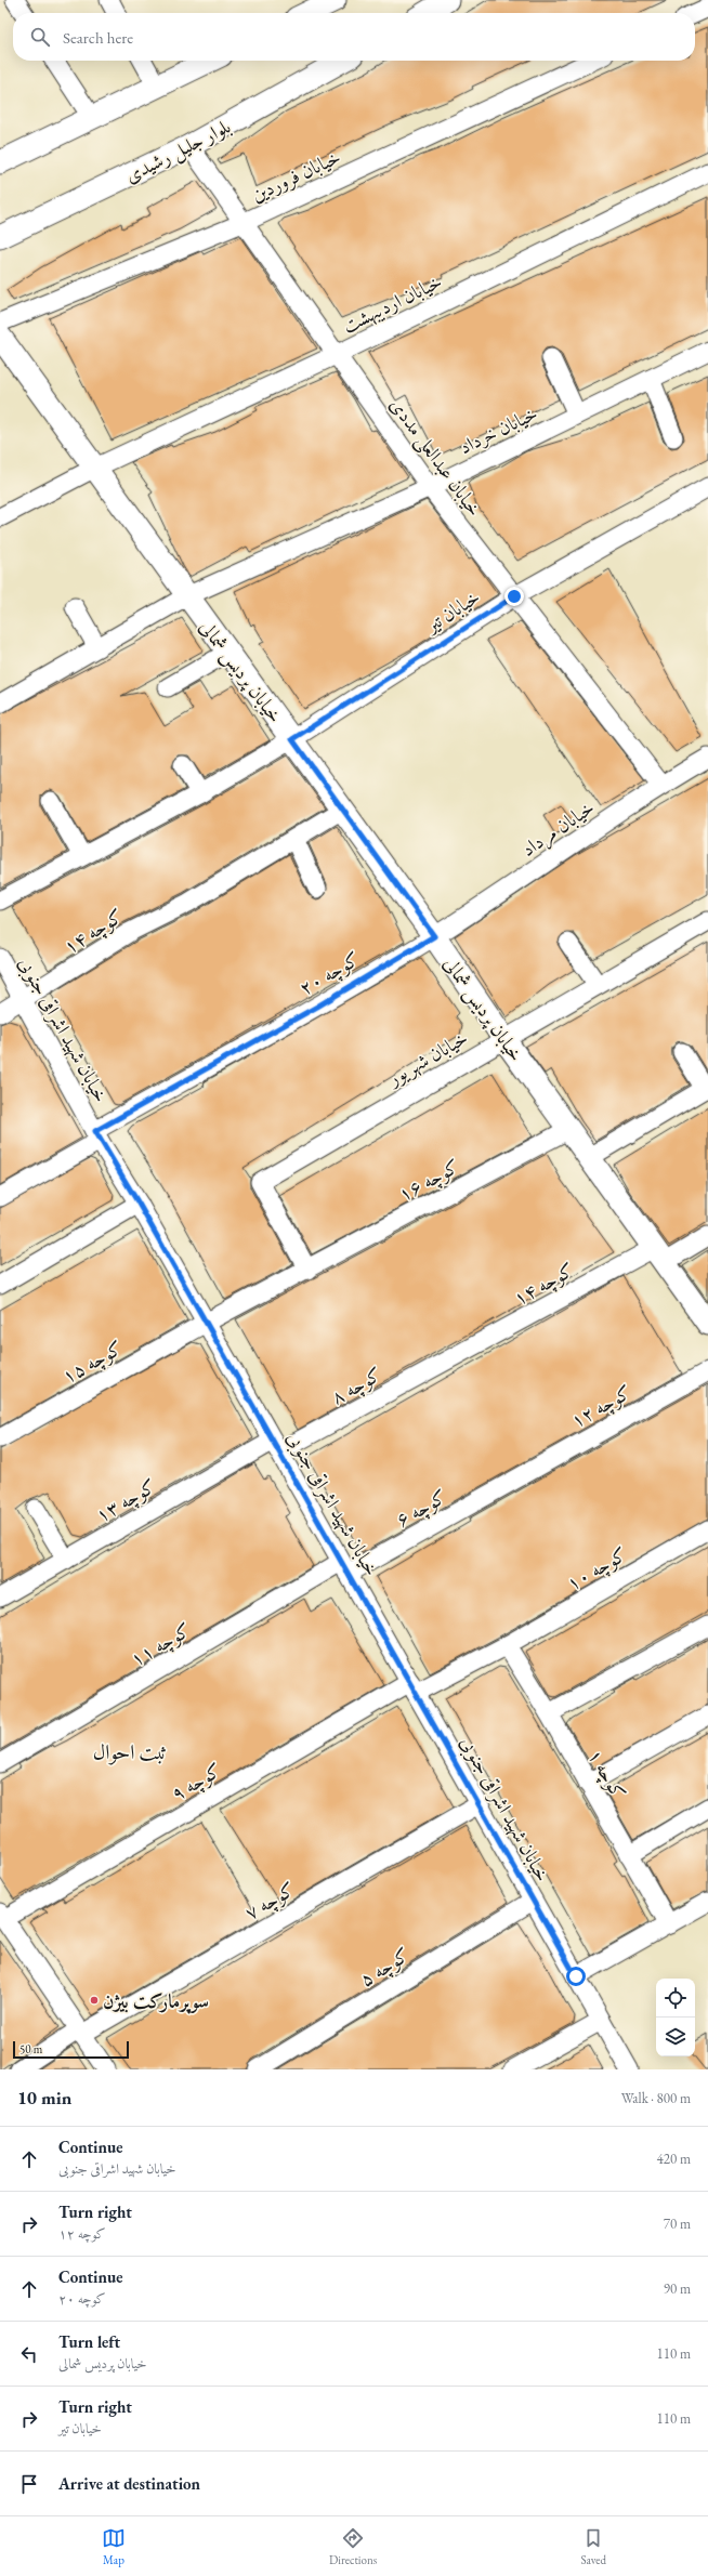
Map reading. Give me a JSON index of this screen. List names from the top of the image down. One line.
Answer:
{"streets":{"street":["بلوار جلیل رشیدی","خیابان فروردین","خیابان اردیبهشت","خیابان خرداد","خیابان عبدالعلی مددی","خیابان تیر","خیابان پردیس شمالی","خیابان مرداد","کوچه ۱۴","کوچه ۲۰","خیابان شهید اشراقی جنوبی","خیابان شهریور","کوچه ۱۶","کوچه ۱۵","کوچه ۸","کوچه ۱۲","کوچه ۱۳","کوچه ۶","کوچه ۱۰","کوچه ۱۱","کوچه ۱","کوچه ۹","کوچه ۷","کوچه ۵"]},"crossings":[["بلوار جلیل رشیدی","خیابان عبدالعلی مددی"],["خیابان فروردین","خیابان عبدالعلی مددی"],["خیابان اردیبهشت","خیابان عبدالعلی مددی"],["خیابان اردیبهشت","خیابان پردیس شمالی"],["خیابان خرداد","خیابان عبدالعلی مددی"],["خیابان خرداد","خیابان پردیس شمالی"],["خیابان عبدالعلی مددی","خیابان تیر"],["خیابان عبدالعلی مددی","خیابان مرداد"],["خیابان تیر","خیابان پردیس شمالی"],["خیابان پردیس شمالی","خیابان مرداد"],["خیابان پردیس شمالی","کوچه ۱۴"],["خیابان پردیس شمالی","کوچه ۲۰"],["خیابان پردیس شمالی","خیابان شهریور"],["خیابان پردیس شمالی","کوچه ۱۶"],["خیابان مرداد","کوچه ۲۰"],["کوچه ۱۴","خیابان شهید اشراقی جنوبی"],["کوچه ۱۴","کوچه ۸"],["کوچه ۲۰","خیابان شهید اشراقی جنوبی"],["خیابان شهید اشراقی جنوبی","کوچه ۱۵"],["خیابان شهید اشراقی جنوبی","کوچه ۸"],["خیابان شهید اشراقی جنوبی","کوچه ۱۳"],["خیابان شهید اشراقی جنوبی","کوچه ۶"],["خیابان شهید اشراقی جنوبی","کوچه ۱۰"],["خیابان شهید اشراقی جنوبی","کوچه ۱۱"],["خیابان شهید اشراقی جنوبی","کوچه ۹"],["خیابان شهید اشراقی جنوبی","کوچه ۷"],["خیابان شهید اشراقی جنوبی","کوچه ۵"],["خیابان شهریور","کوچه ۱۶"],["کوچه ۸","کوچه ۱۳"],["کوچه ۱۲","کوچه ۶"],["کوچه ۶","کوچه ۱۱"],["کوچه ۱۰","کوچه ۱"],["کوچه ۱۰","کوچه ۹"]],"districts":["ثبت احوال"],"places":["سوپرمارکت بیژن"],"scale_bar":"50 m","page":{"search":"Search here","scale":"50 m","heading":["10 min","Walk · 800 m"],"list":[["Continue","خیابان شهید اشراقی جنوبی","420 m"],["Turn right","کوچه ۱۲","70 m"],["Continue","کوچه ۲۰","90 m"],["Turn left","خیابان پردیس شمالی","110 m"],["Turn right","خیابان تیر","110 m"],"Arrive at destination"],"nav":["Map","Directions","Saved"]}}
